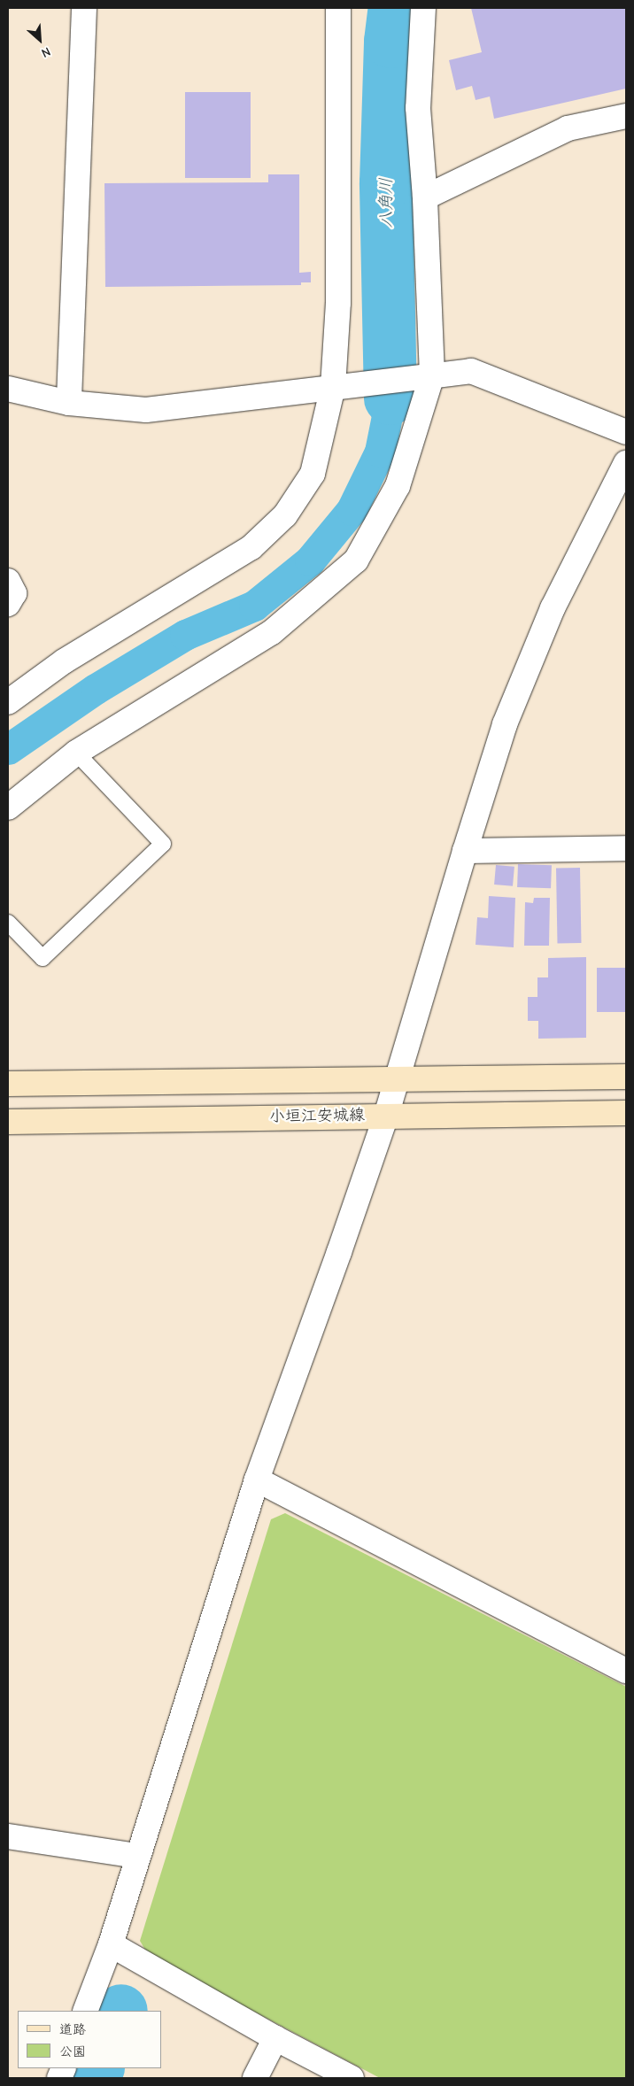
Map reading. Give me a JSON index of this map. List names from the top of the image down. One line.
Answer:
{"streets":{"main road":["小垣江安城線"]},"water":["八角川"],"legend":["道路","公園"],"north":"bottom right"}
